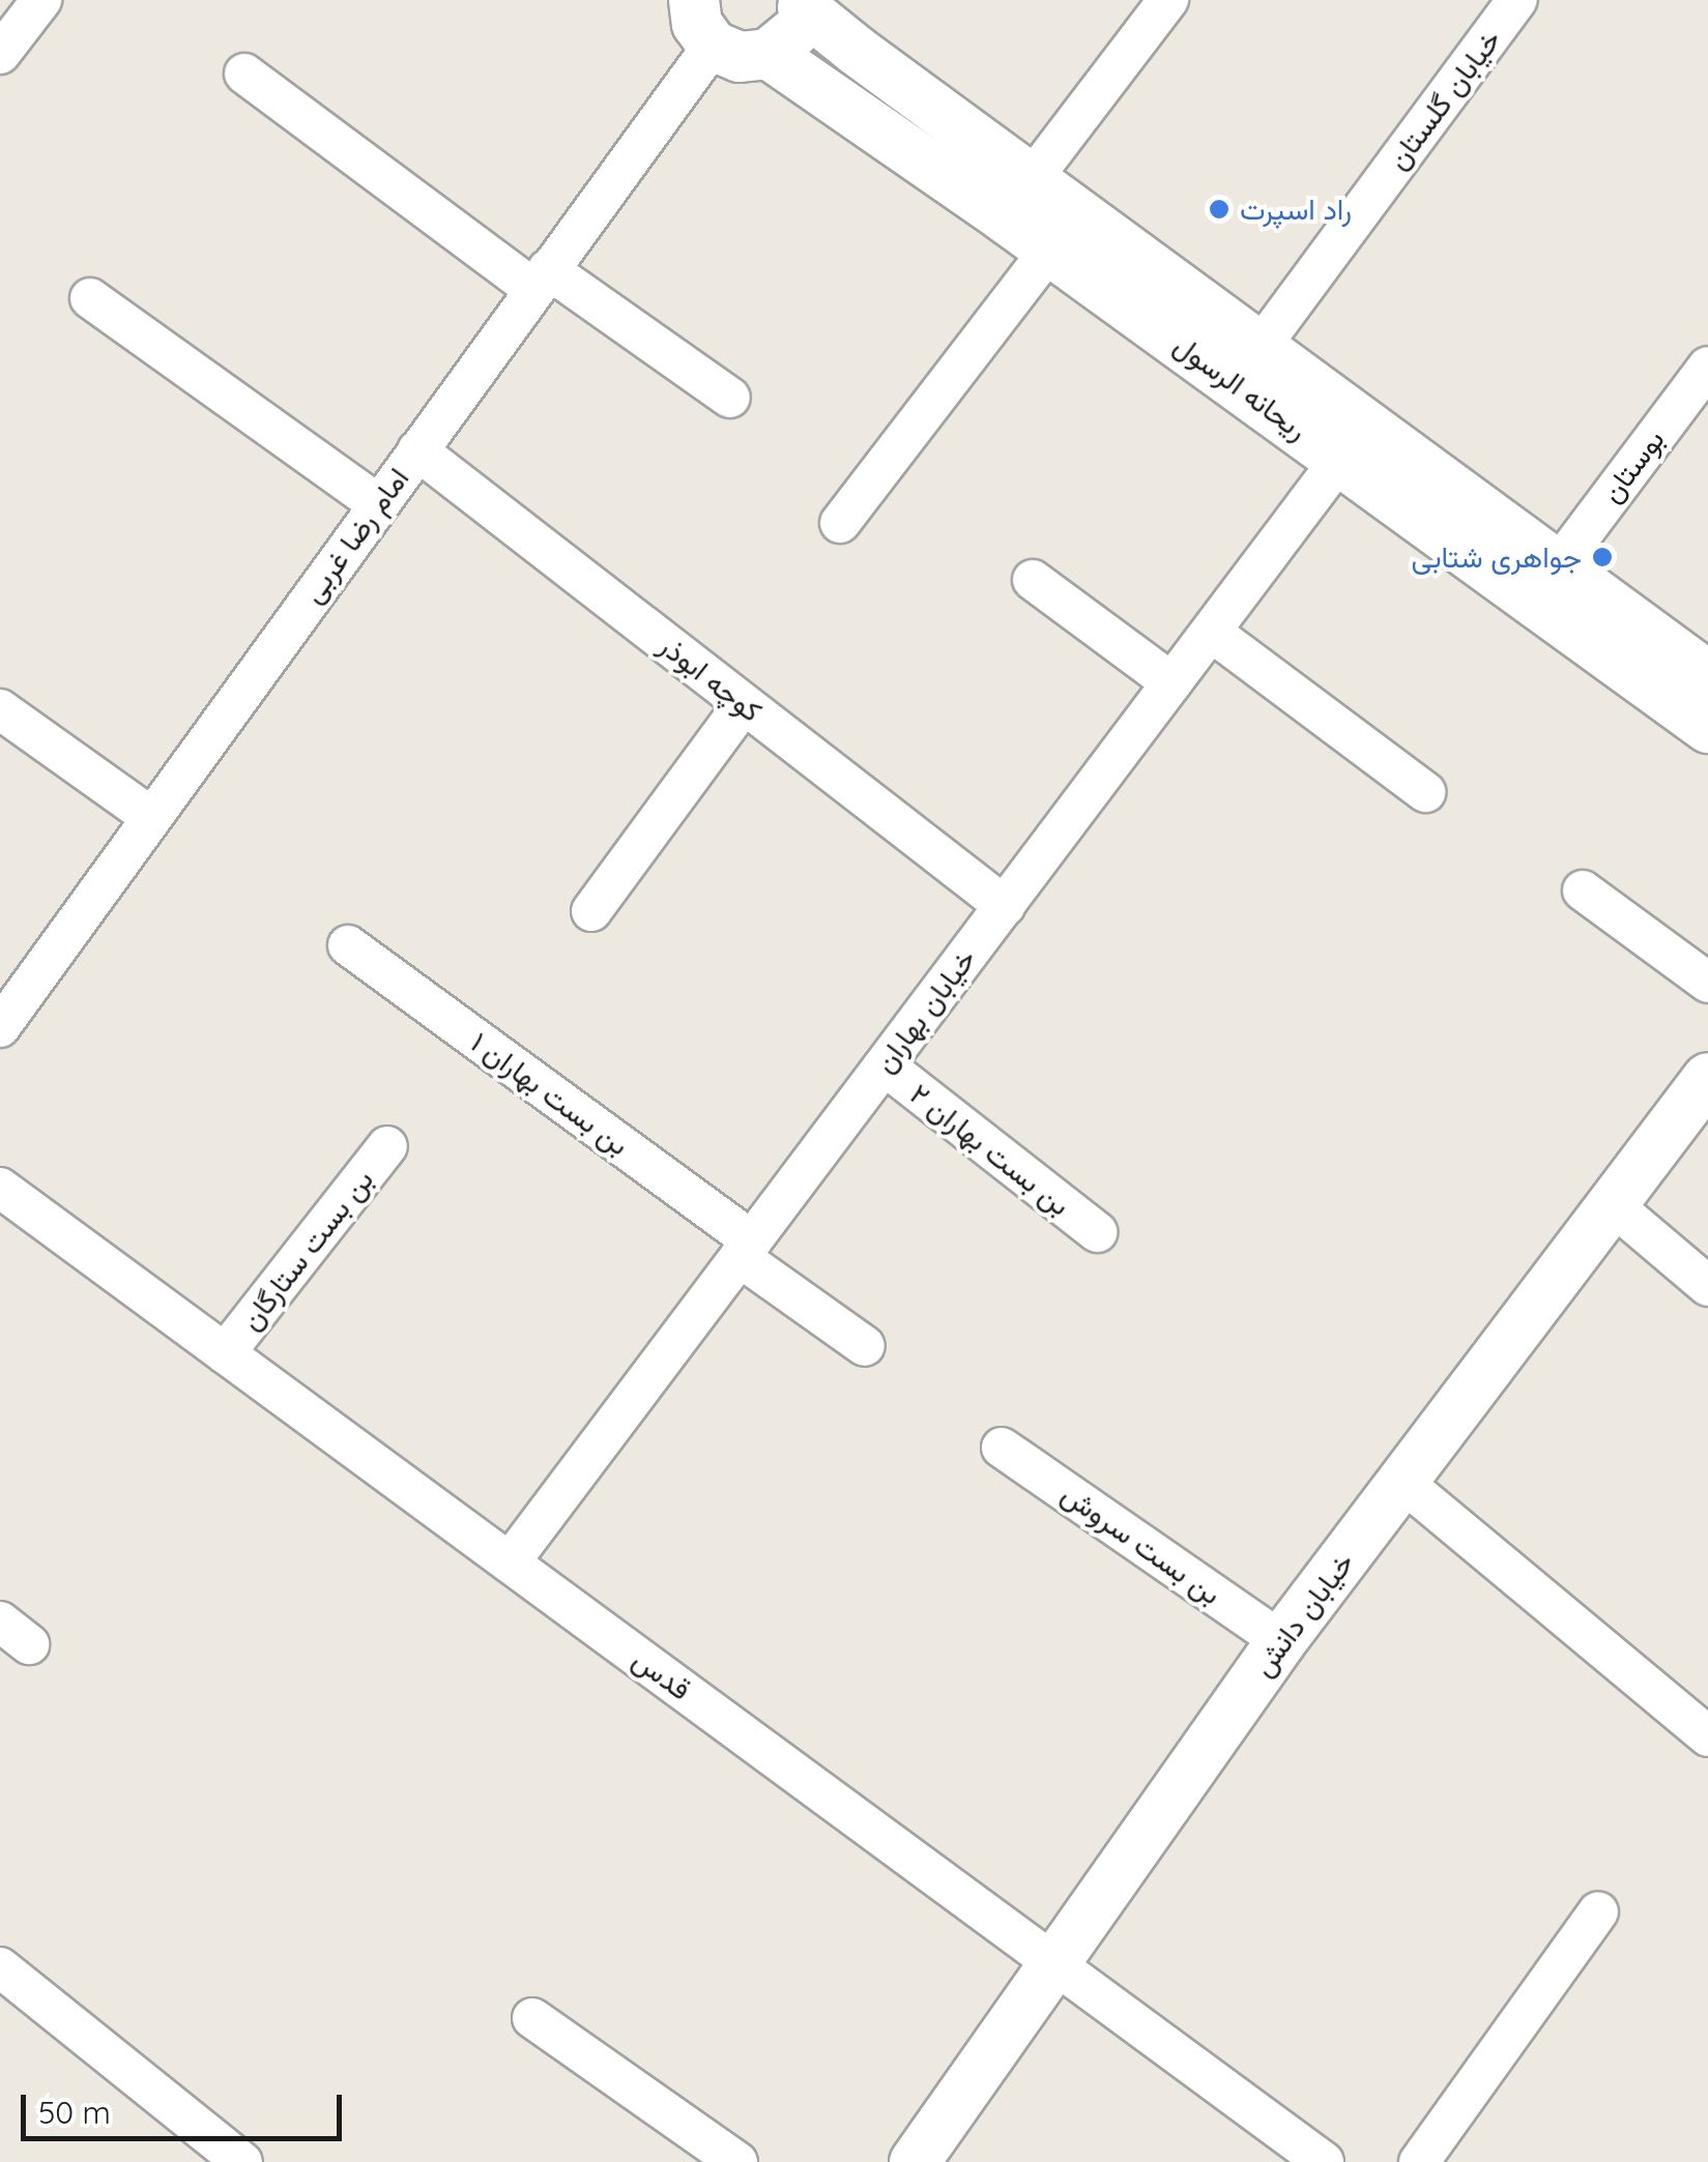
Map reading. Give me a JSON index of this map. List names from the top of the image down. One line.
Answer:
{"streets":{"street":["خیابان گلستان","ریحانه الرسول","بوستان","امام رضا غربی","کوچه ابوذر","خیابان بهاران","بن بست بهاران ۱","بن بست بهاران ۲","بن بست ستارگان","بن بست سروش","خیابان دانش","قدس"]},"crossings":[["خیابان گلستان","ریحانه الرسول"],["ریحانه الرسول","بوستان"],["ریحانه الرسول","خیابان بهاران"],["امام رضا غربی","کوچه ابوذر"],["کوچه ابوذر","خیابان بهاران"],["خیابان بهاران","بن بست بهاران ۱"],["خیابان بهاران","بن بست بهاران ۲"],["خیابان بهاران","قدس"],["بن بست ستارگان","قدس"],["بن بست سروش","خیابان دانش"],["خیابان دانش","قدس"]],"places":["راد اسپرت","جواهری شتابی"],"scale_bar":"50 m"}
